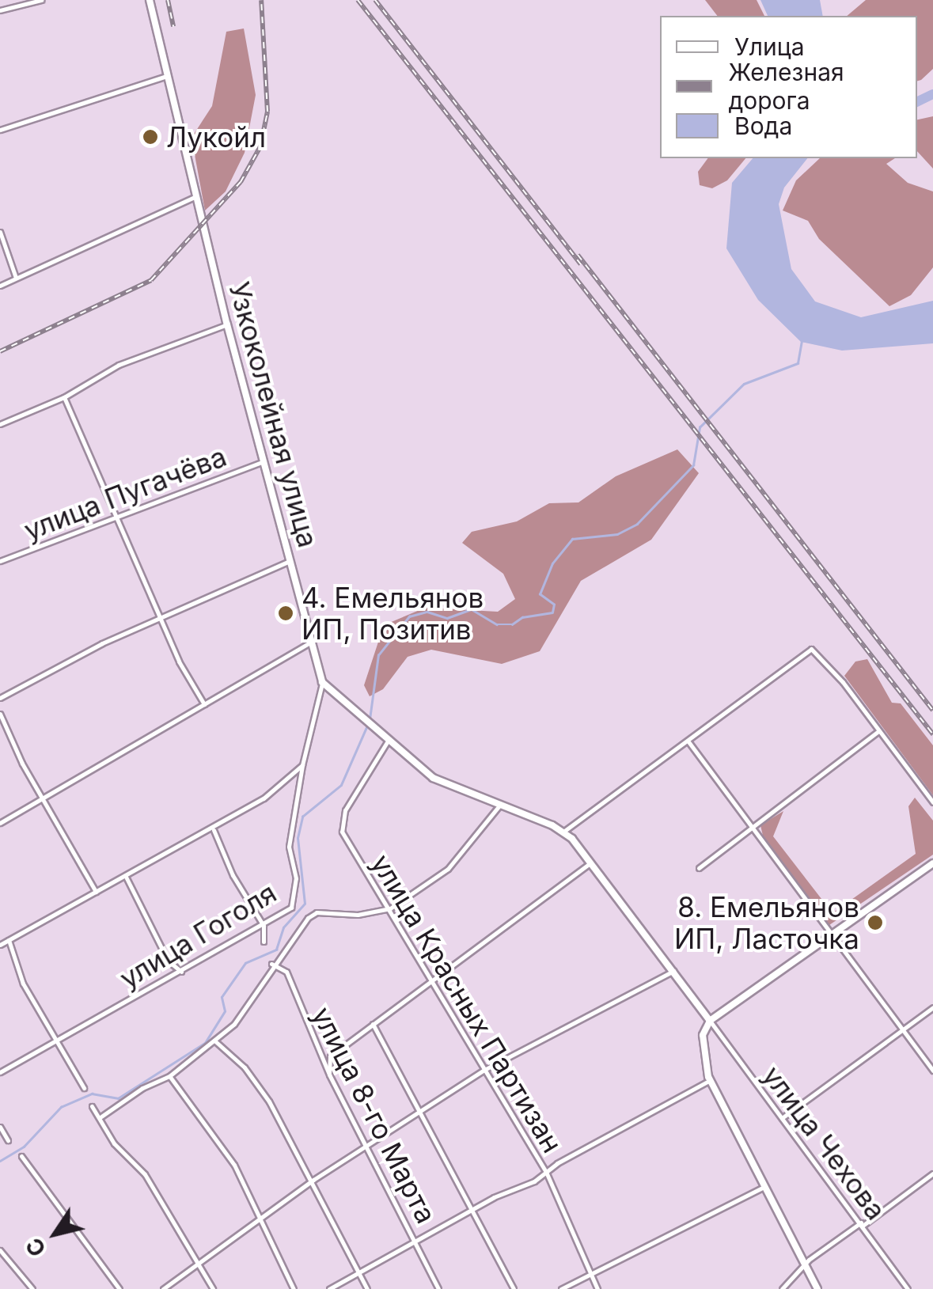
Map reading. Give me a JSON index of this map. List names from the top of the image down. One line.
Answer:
{"streets":{"street":["Узкоколейная улица","улица Пугачёва","улица Гоголя","улица Красных Партизан","улица 8-го Марта","улица Чехова"]},"crossings":[["Узкоколейная улица","улица Пугачёва"],["Узкоколейная улица","улица Красных Партизан"],["Узкоколейная улица","улица Чехова"]],"places":["Лукойл","4. Емельянов ИП, Позитив","8. Емельянов ИП, Ласточка"],"legend":["Улица","Железная дорога","Вода"],"north":"bottom left"}
